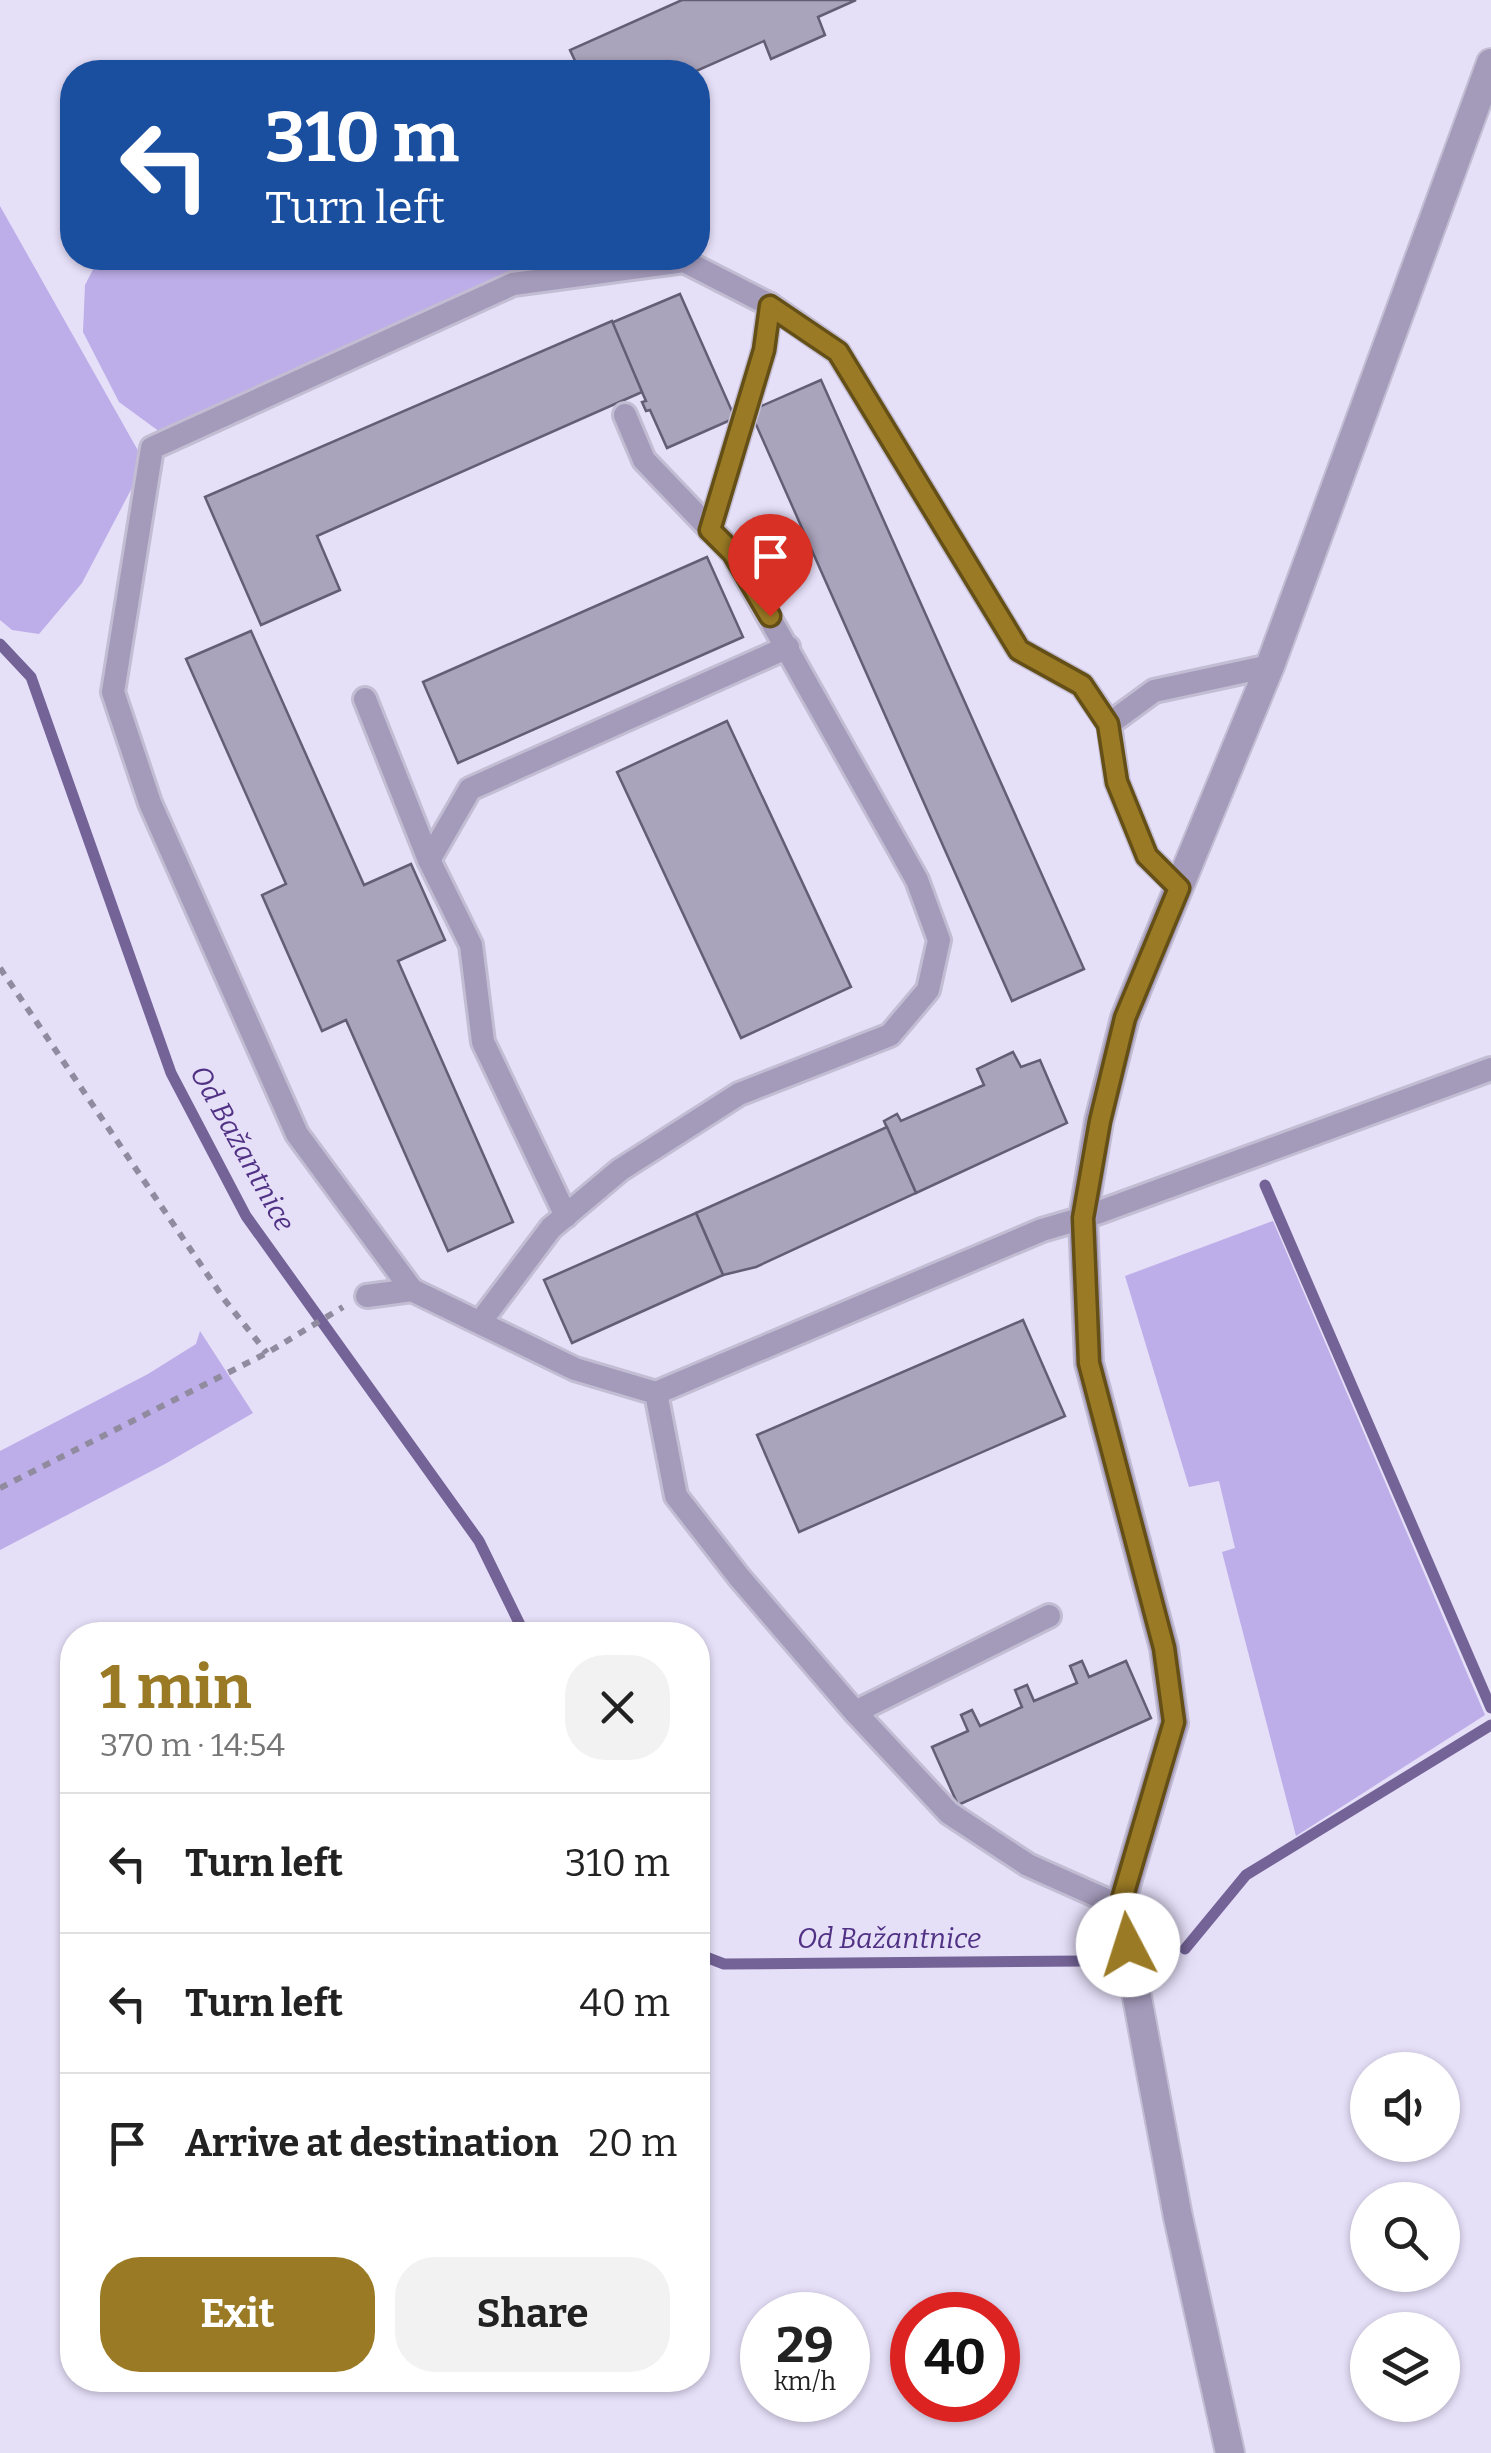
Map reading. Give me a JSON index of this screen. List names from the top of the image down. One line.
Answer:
{"water":["Od Bažantnice"],"page":{"turn":["310 m","Turn left"],"heading":["1 min","370 m · 14:54"],"list":[{"name":"Turn left","value":"310 m"},{"name":"Turn left","value":"40 m"},{"name":"Arrive at destination","value":"20 m"}],"buttons":["Exit","Share"],"speed":"29 km/h","limit":"40"}}
